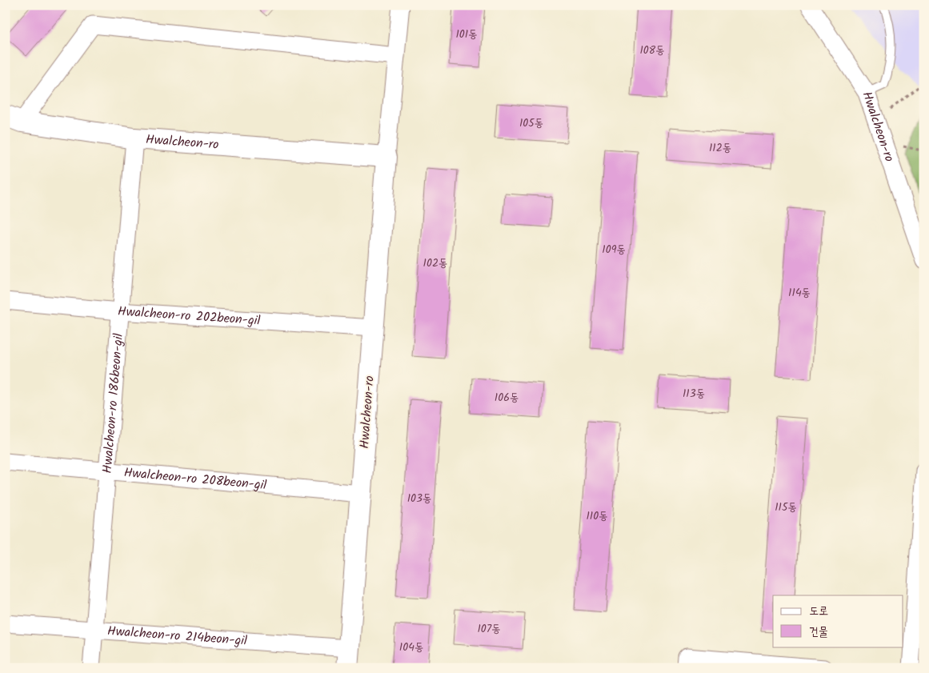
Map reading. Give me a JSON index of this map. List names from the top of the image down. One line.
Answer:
{"streets":{"street":["Hwalcheon-ro","Hwalcheon-ro 202beon-gil","Hwalcheon-ro 186beon-gil","Hwalcheon-ro 208beon-gil","Hwalcheon-ro 214beon-gil"]},"crossings":[["Hwalcheon-ro","Hwalcheon-ro 202beon-gil"],["Hwalcheon-ro","Hwalcheon-ro 186beon-gil"],["Hwalcheon-ro","Hwalcheon-ro 208beon-gil"],["Hwalcheon-ro","Hwalcheon-ro 214beon-gil"],["Hwalcheon-ro 202beon-gil","Hwalcheon-ro 186beon-gil"],["Hwalcheon-ro 186beon-gil","Hwalcheon-ro 208beon-gil"],["Hwalcheon-ro 186beon-gil","Hwalcheon-ro 214beon-gil"]],"house_numbers":["101동","108동","105동","112동","109동","102동","114동","113동","106동","103동","115동","110동","107동","104동"],"legend":["도로","건물"]}
